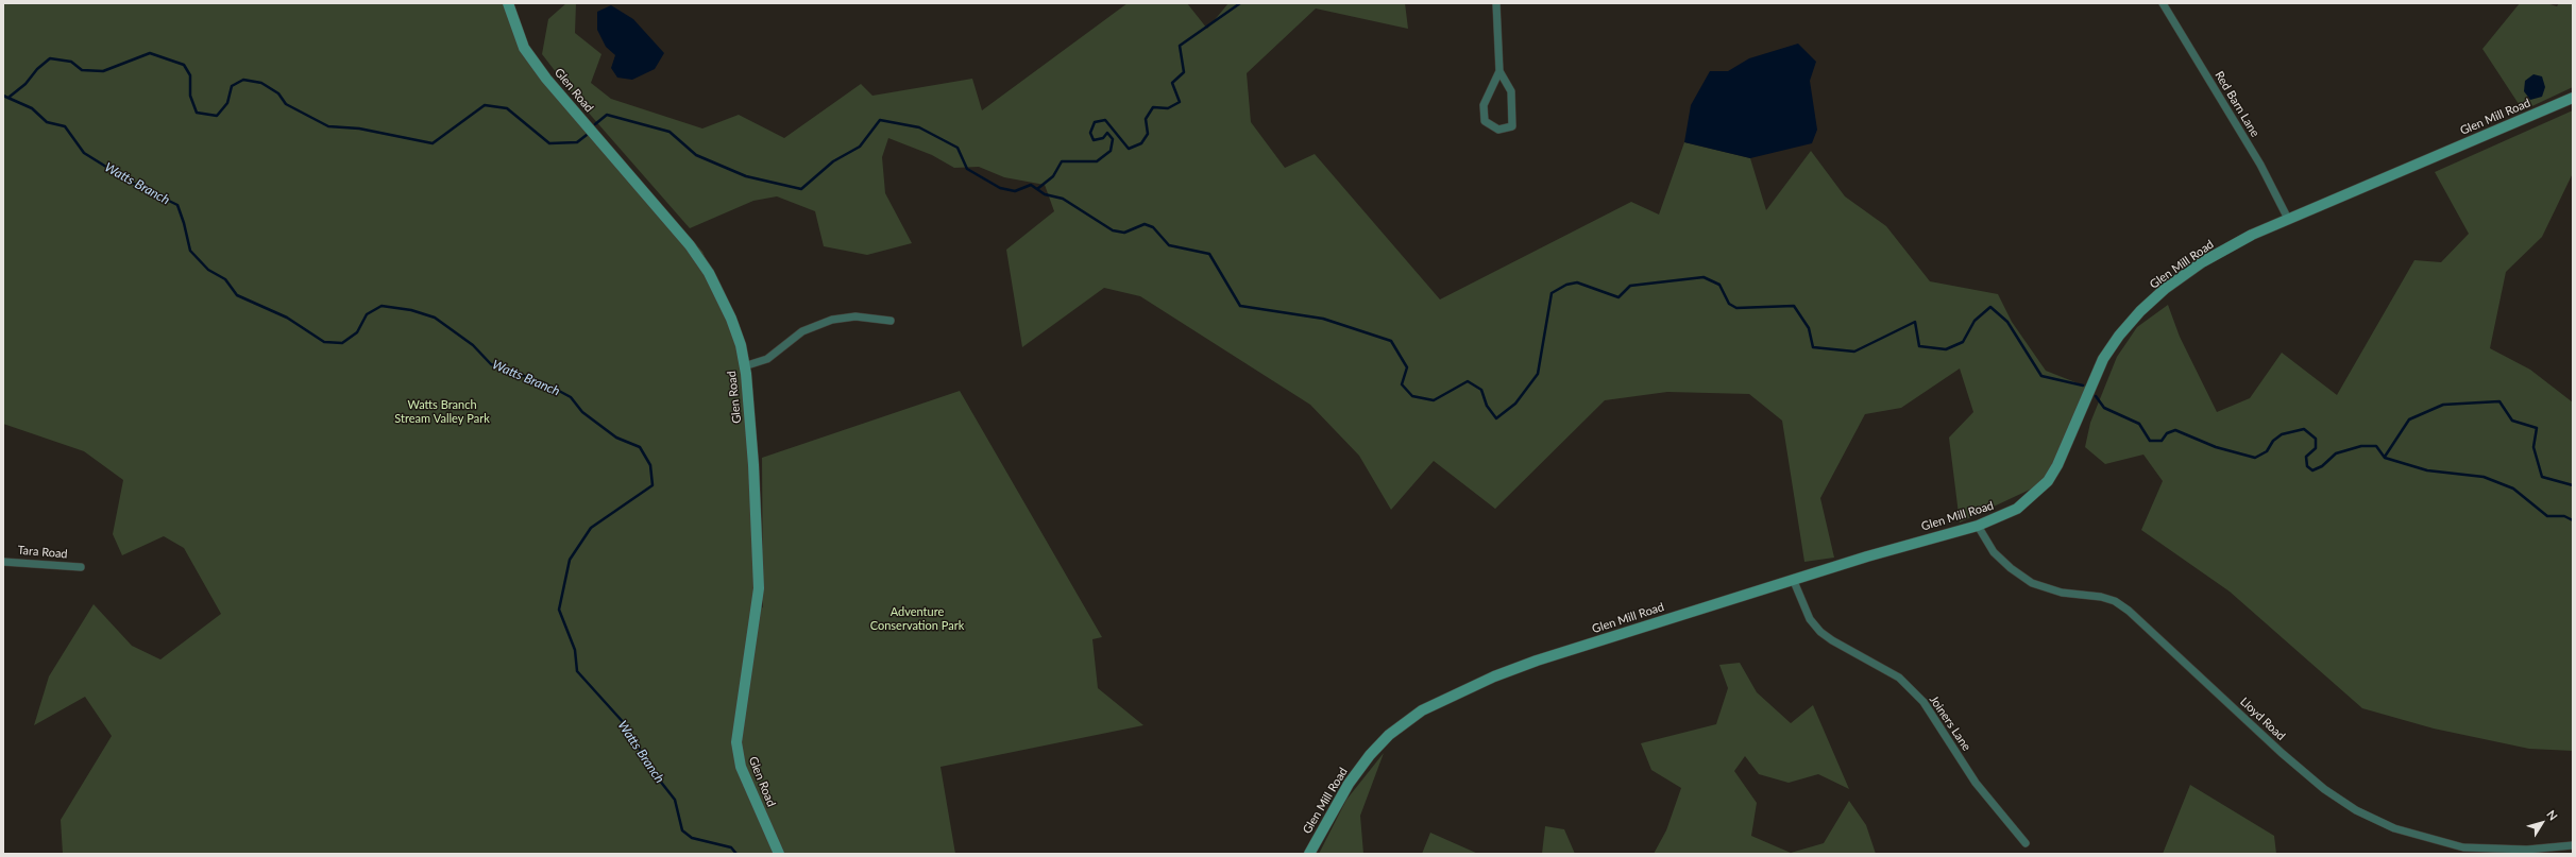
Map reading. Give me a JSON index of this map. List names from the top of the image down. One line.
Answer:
{"streets":{"main road":["Glen Road","Glen Mill Road"],"street":["Red Barn Lane","Tara Road","Lloyd Road","Joiners Lane"]},"crossings":[["Red Barn Lane","Glen Mill Road"],["Glen Mill Road","Lloyd Road"],["Glen Mill Road","Joiners Lane"]],"water":["Watts Branch"],"parks":["Watts Branch Stream Valley Park","Adventure Conservation Park"],"north":"top right"}
